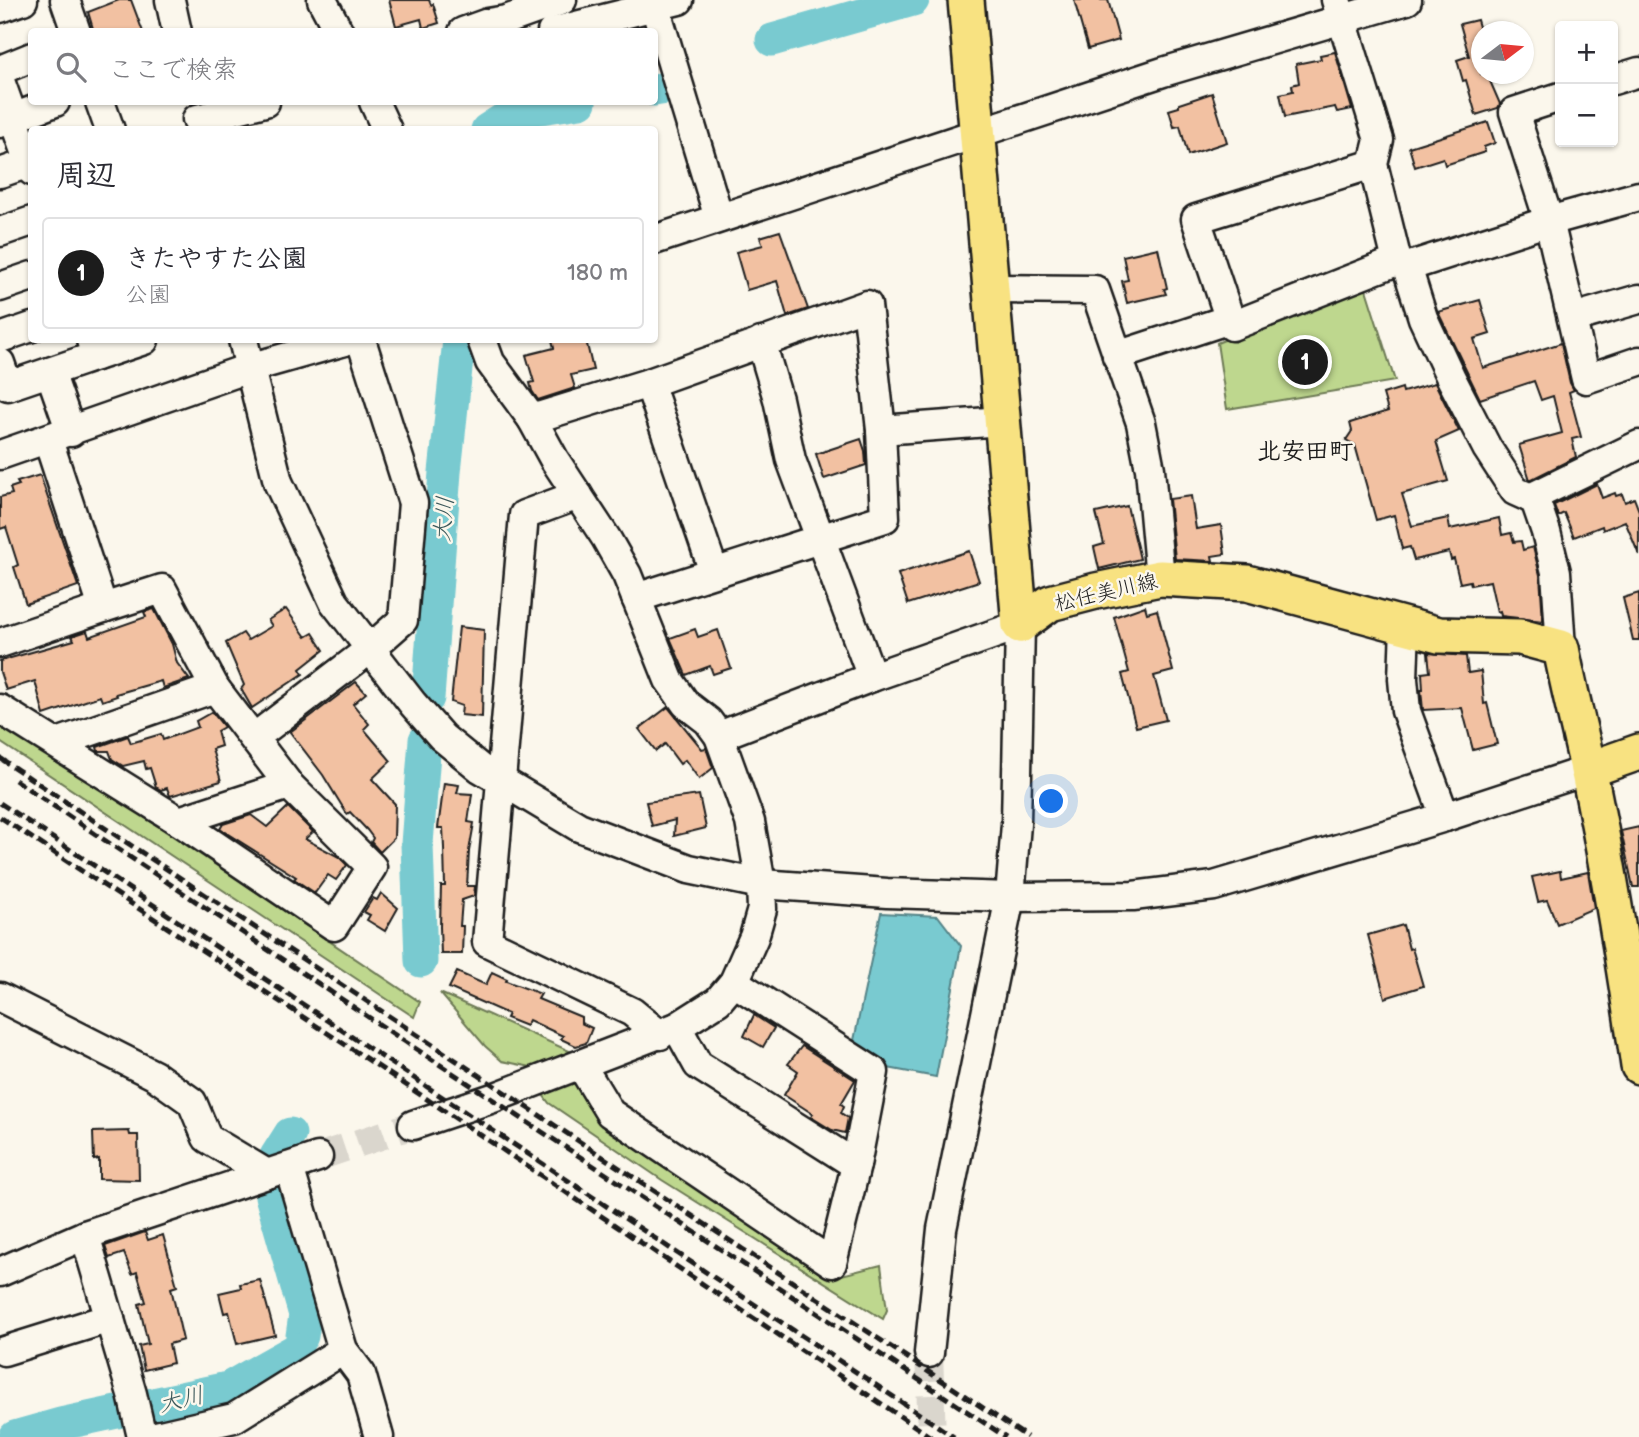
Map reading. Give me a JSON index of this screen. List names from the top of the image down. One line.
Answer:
{"streets":{"main road":["松任美川線"]},"districts":["北安田町"],"water":["大川"],"north":"right","page":{"map_buttons":["+","−"],"search":"ここで検索","heading":"周辺","list":[{"mark":"1","name":"きたやすた公園","note":"公園","value":"180 m"}],"pins":"1"}}
